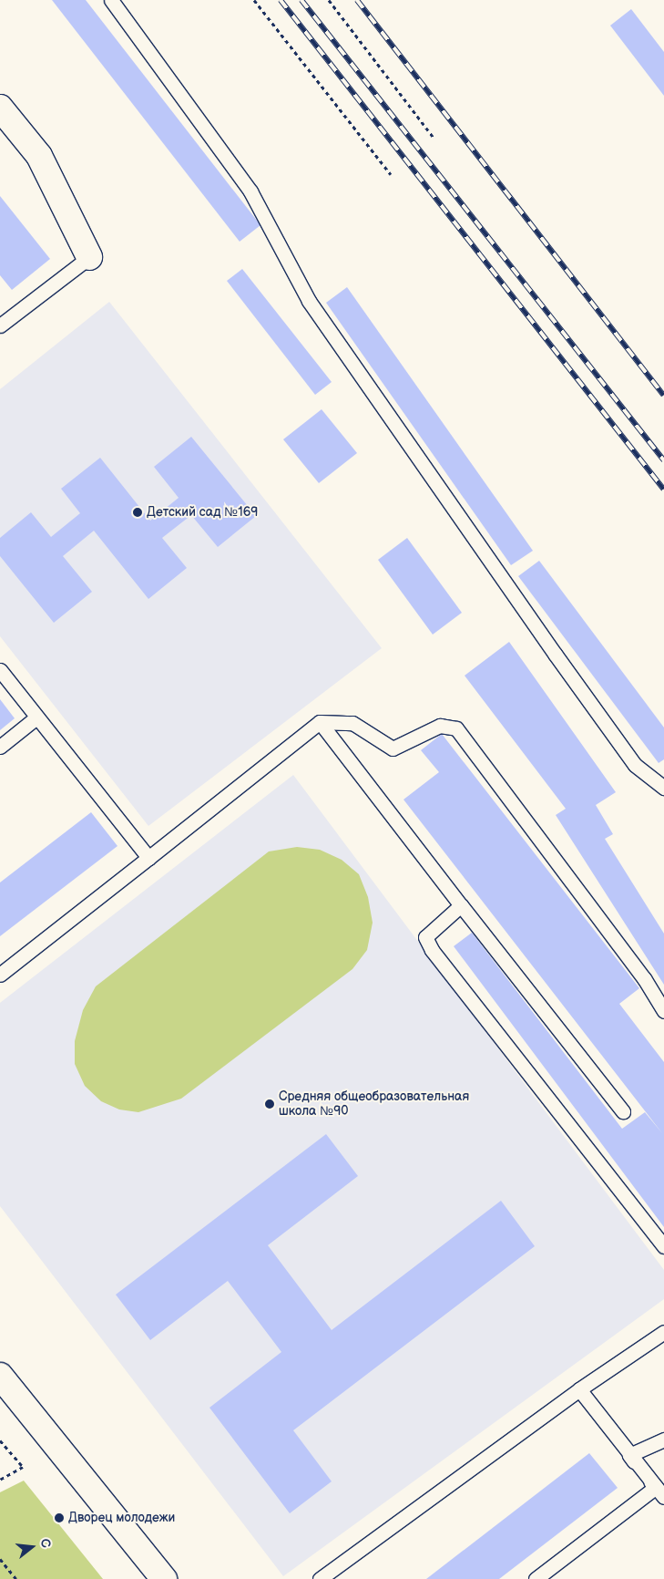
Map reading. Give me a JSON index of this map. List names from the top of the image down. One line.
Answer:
{"places":["Детский сад №169","Средняя общеобразовательная школа №90","Дворец молодежи"],"north":"right"}
